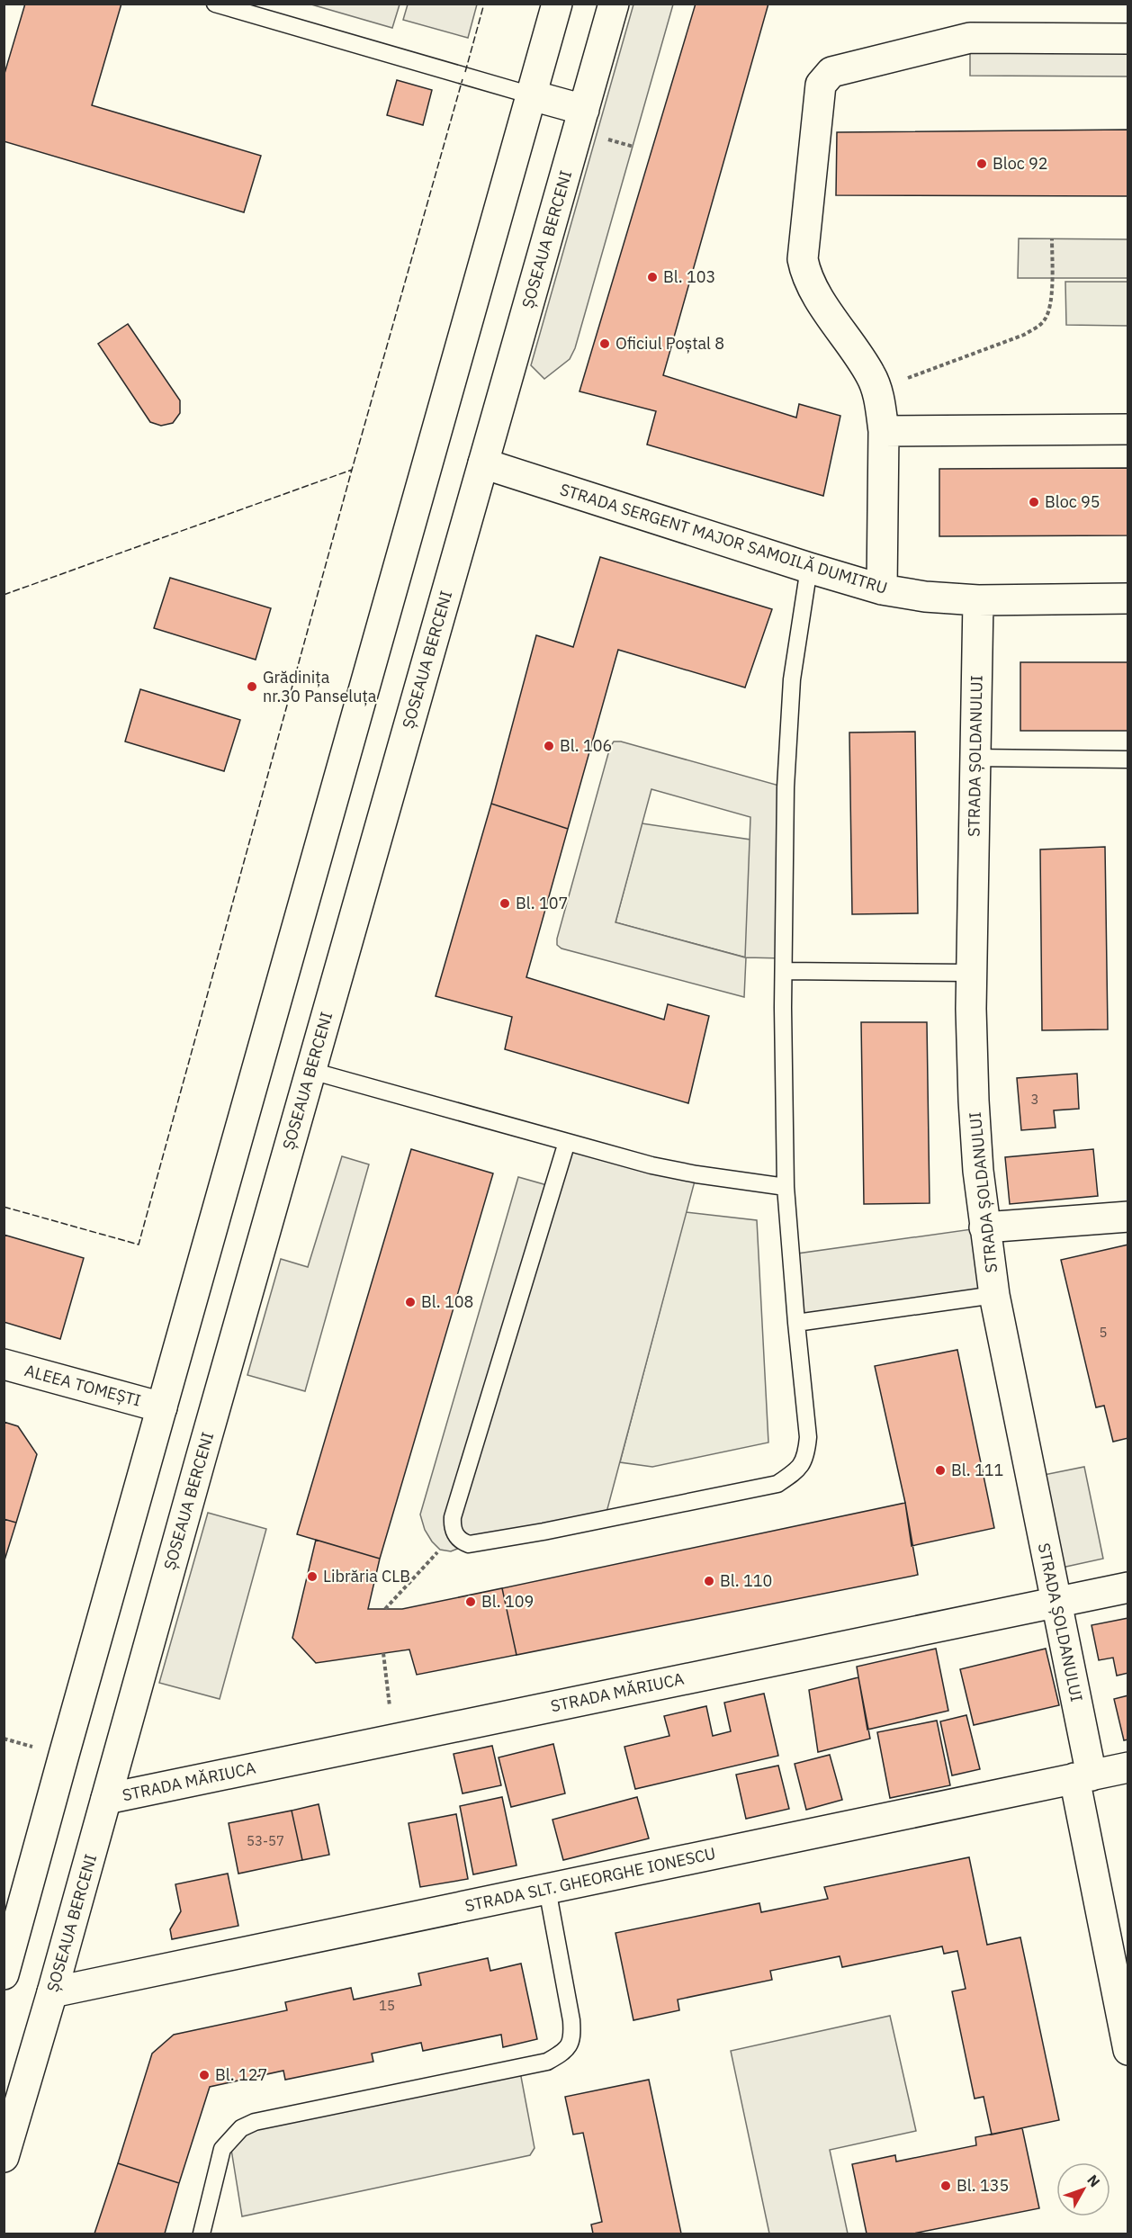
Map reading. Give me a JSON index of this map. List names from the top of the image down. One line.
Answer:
{"streets":{"street":["ȘOSEAUA BERCENI","STRADA SERGENT MAJOR SAMOILĂ DUMITRU","STRADA ȘOLDANULUI","ALEEA TOMEȘTI","STRADA MĂRIUCA","STRADA SLT. GHEORGHE IONESCU"]},"crossings":[["ȘOSEAUA BERCENI","STRADA SERGENT MAJOR SAMOILĂ DUMITRU"],["ȘOSEAUA BERCENI","STRADA MĂRIUCA"],["ȘOSEAUA BERCENI","STRADA SLT. GHEORGHE IONESCU"],["STRADA SERGENT MAJOR SAMOILĂ DUMITRU","STRADA ȘOLDANULUI"],["STRADA ȘOLDANULUI","STRADA MĂRIUCA"],["STRADA ȘOLDANULUI","STRADA SLT. GHEORGHE IONESCU"]],"places":["Bloc 92","Bl. 103","Oficiul Poștal 8","Bloc 95","Grădinița nr.30 Panseluța","Bl. 106","Bl. 107","Bl. 108","Bl. 111","Librăria CLB","Bl. 110","Bl. 109","Bl. 127","Bl. 135"],"house_numbers":["3","5","53-57","15"],"north":"top right"}
